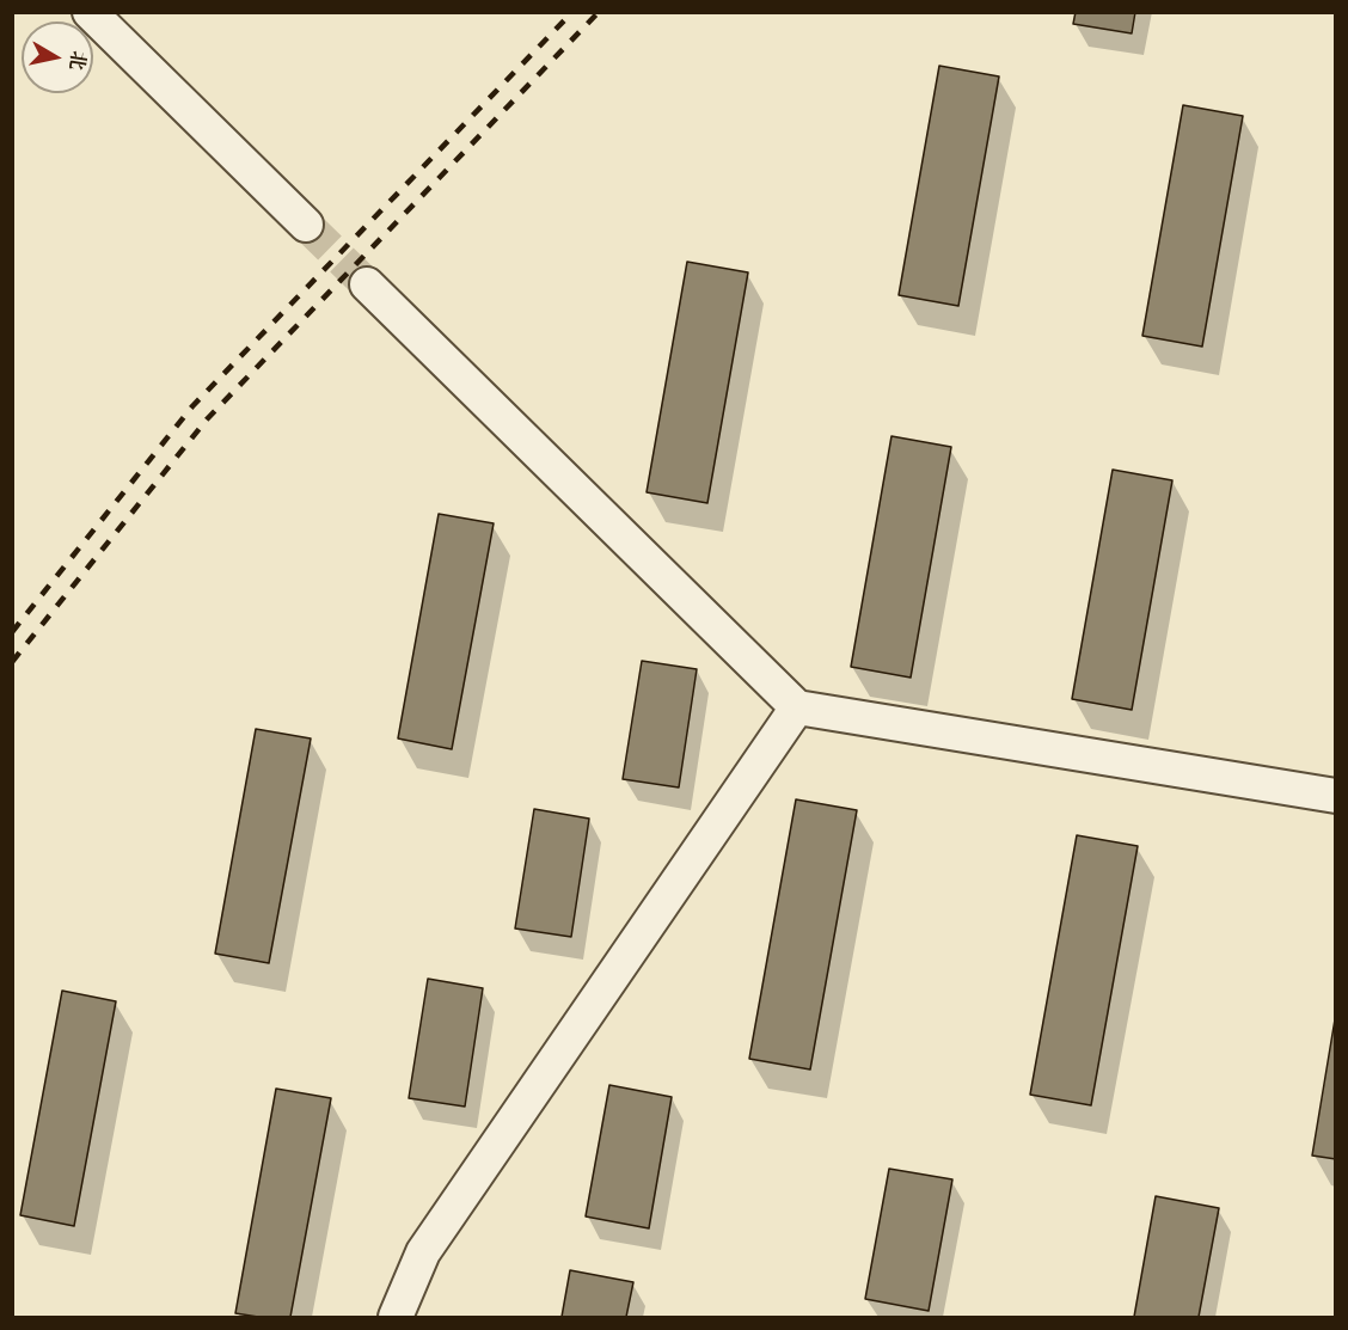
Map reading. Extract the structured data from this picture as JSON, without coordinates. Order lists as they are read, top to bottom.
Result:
{
  "north": "right"
}
